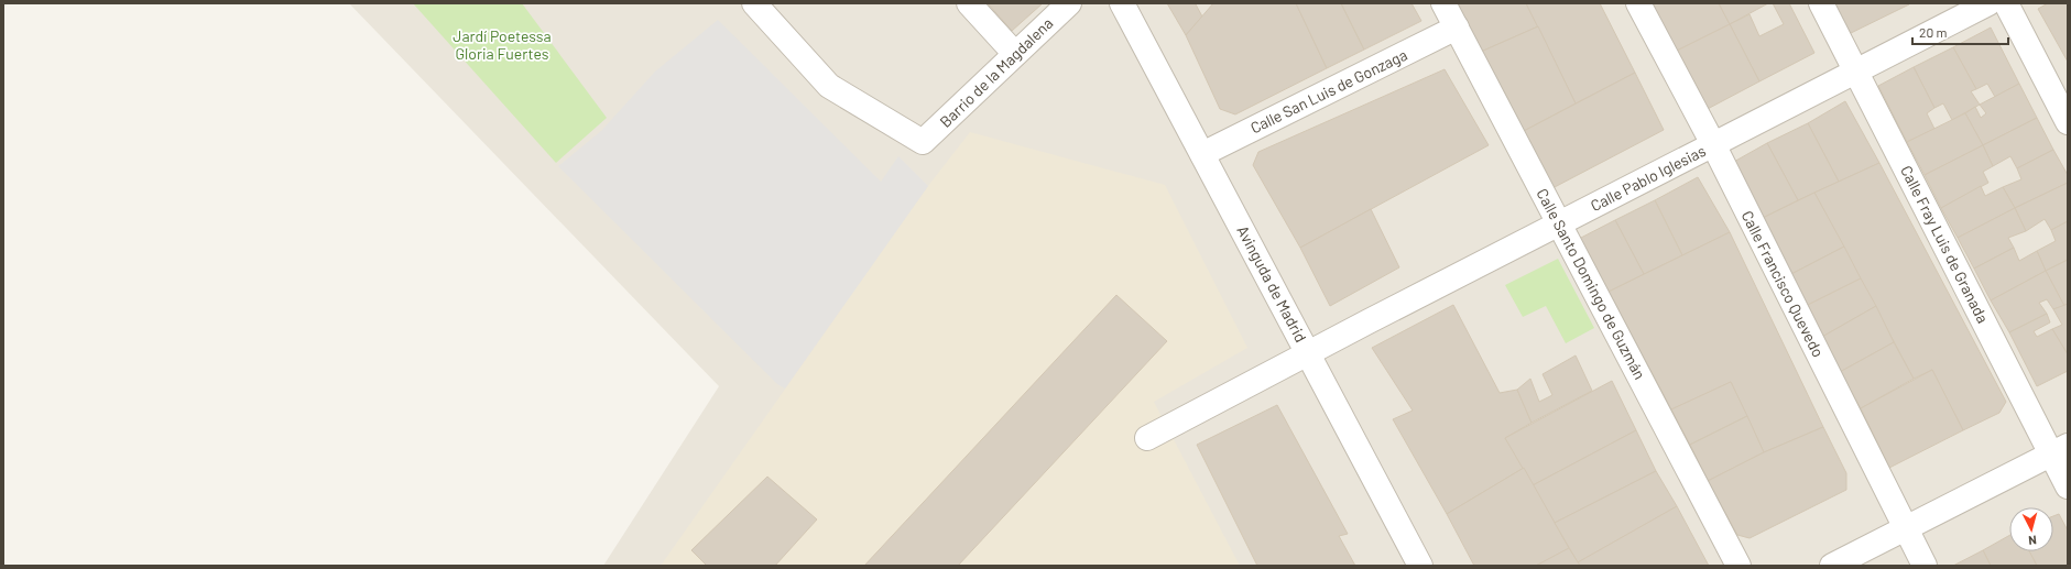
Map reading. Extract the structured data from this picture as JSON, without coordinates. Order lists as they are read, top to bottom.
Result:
{
  "streets": {
    "street": [
      "Barrio de la Magdalena",
      "Calle San Luis de Gonzaga",
      "Calle Pablo Iglesias",
      "Calle Fray Luis de Granada",
      "Avinguda de Madrid",
      "Calle Santo Domingo de Guzmán",
      "Calle Francisco Quevedo"
    ]
  },
  "crossings": [
    ["Calle San Luis de Gonzaga", "Avinguda de Madrid"],
    ["Calle San Luis de Gonzaga", "Calle Santo Domingo de Guzmán"],
    ["Calle Pablo Iglesias", "Calle Fray Luis de Granada"],
    ["Calle Pablo Iglesias", "Avinguda de Madrid"],
    ["Calle Pablo Iglesias", "Calle Santo Domingo de Guzmán"],
    ["Calle Pablo Iglesias", "Calle Francisco Quevedo"]
  ],
  "parks": ["Jardí Poetessa Gloria Fuertes"],
  "scale_bar": "20 m",
  "north": "bottom"
}
